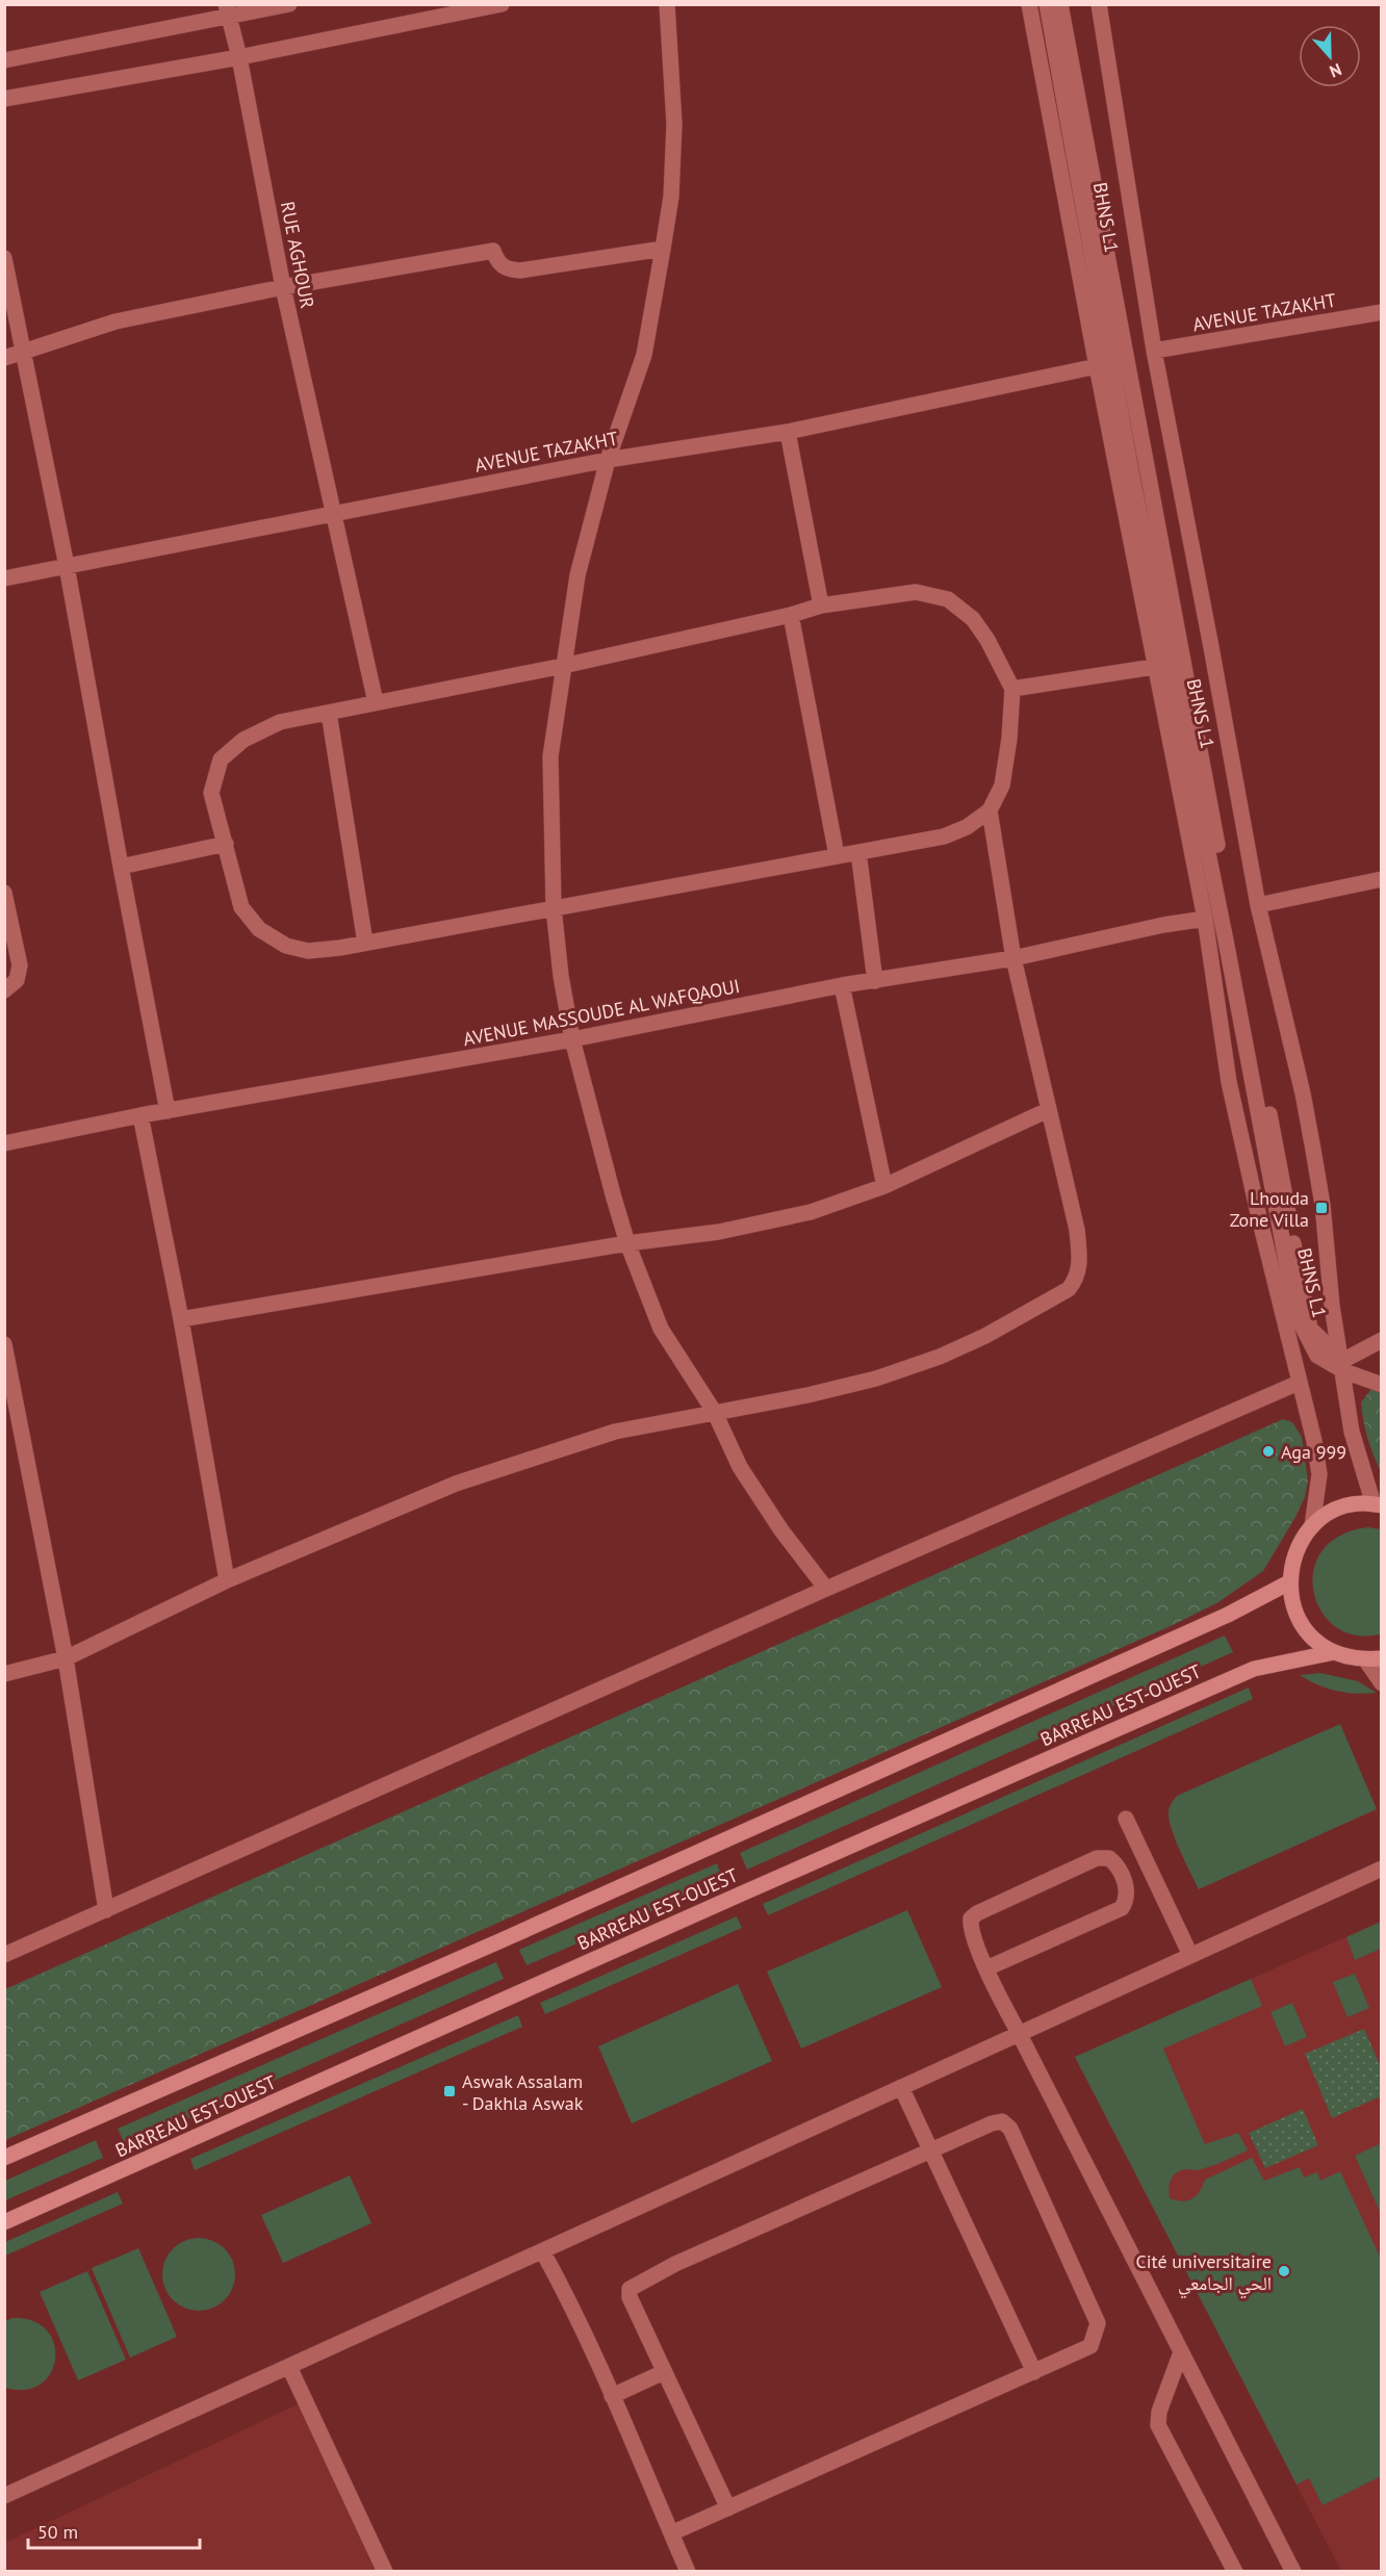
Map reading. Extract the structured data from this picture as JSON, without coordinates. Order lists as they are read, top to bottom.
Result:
{
  "streets": {
    "main road": ["BARREAU EST-OUEST"],
    "street": [
      "BHNS L1",
      "RUE AGHOUR",
      "AVENUE TAZAKHT",
      "AVENUE MASSOUDE AL WAFQAOUI"
    ]
  },
  "crossings": [
    ["RUE AGHOUR", "AVENUE TAZAKHT"]
  ],
  "places": {
    "transit": ["Lhouda Zone Villa", "Aswak Assalam - Dakhla Aswak"],
    "other": ["Aga 999", "Cité universitaire الحي الجامعي"]
  },
  "scale_bar": "50 m",
  "north": "bottom"
}
